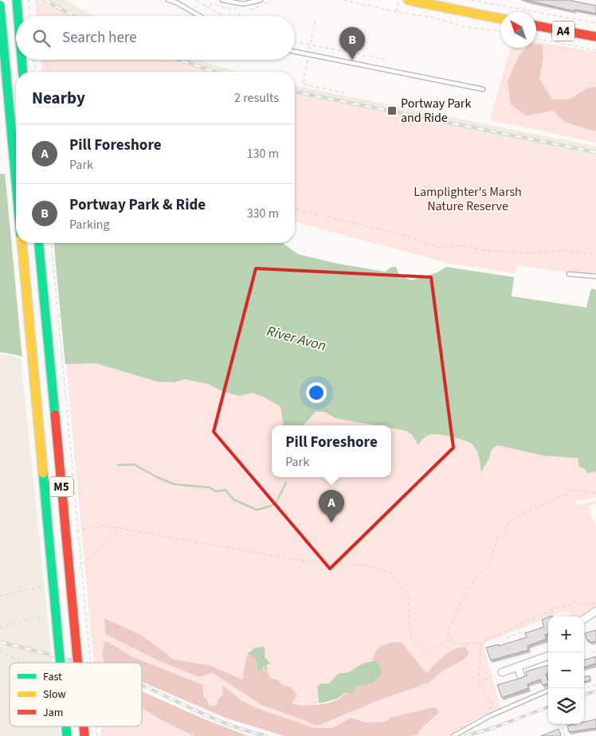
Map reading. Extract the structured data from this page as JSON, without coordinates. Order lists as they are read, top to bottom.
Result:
{
  "streets": {
    "highway": ["A4", "M5"]
  },
  "water": ["River Avon"],
  "parks": ["Lamplighter's Marsh Nature Reserve"],
  "places": {
    "transit": ["Portway Park and Ride"]
  },
  "legend": ["Fast", "Slow", "Jam"],
  "north": "top left",
  "page": {
    "search": "Search here",
    "pins": ["B", "A"],
    "heading": ["Nearby", "2 results"],
    "list": [
      {
        "mark": "A",
        "name": "Pill Foreshore",
        "note": "Park",
        "value": "130 m"
      },
      {
        "mark": "B",
        "name": "Portway Park & Ride",
        "note": "Parking",
        "value": "330 m"
      }
    ],
    "popup": ["Pill Foreshore", "Park"],
    "map_buttons": ["+", "−"]
  }
}
